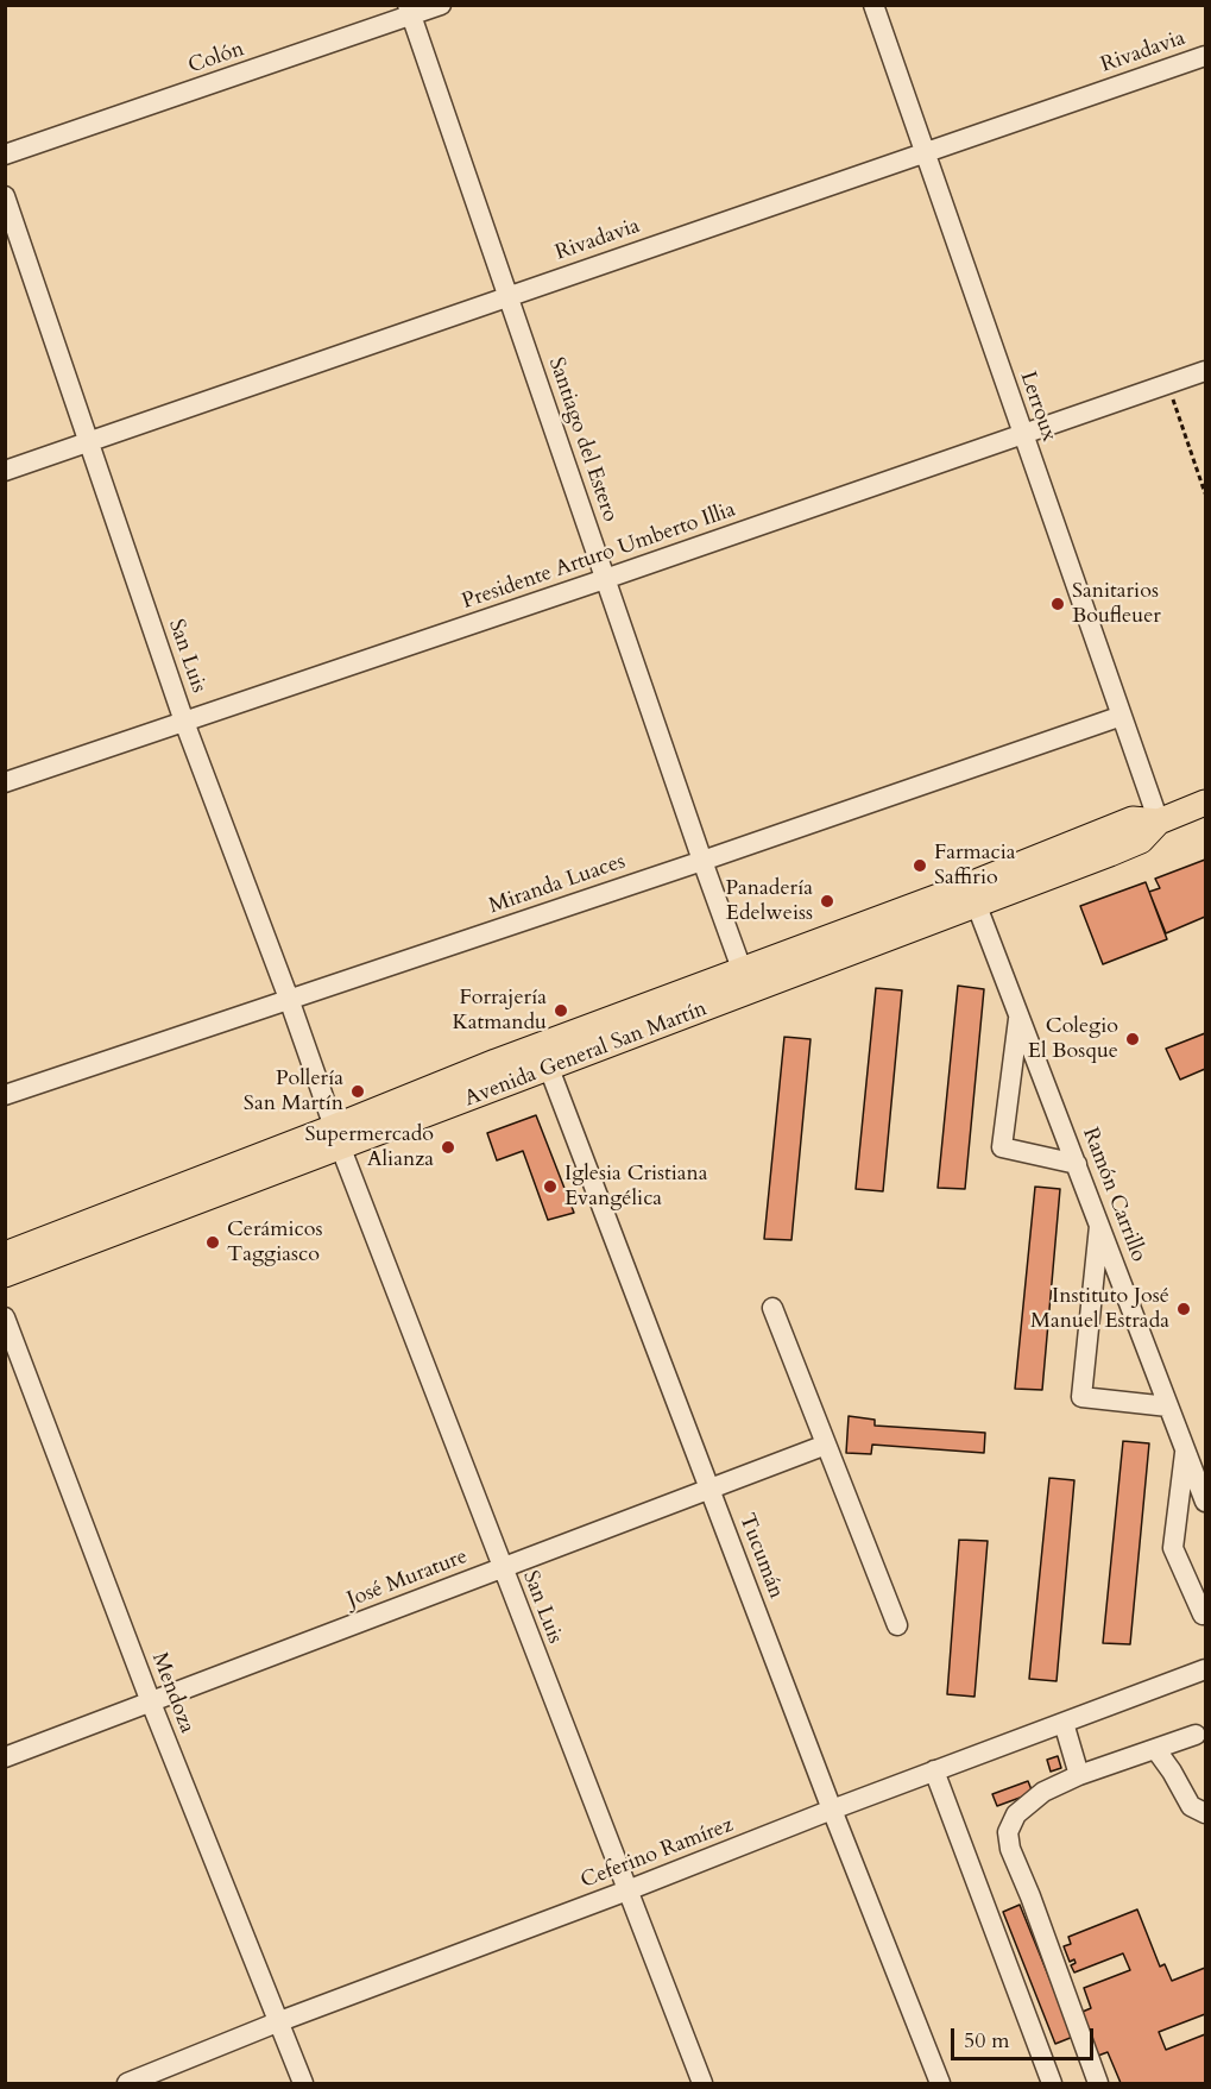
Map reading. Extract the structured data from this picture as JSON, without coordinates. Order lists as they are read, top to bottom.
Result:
{
  "streets": {
    "main road": ["Avenida General San Martín"],
    "street": [
      "Rivadavia",
      "Colón",
      "Lerroux",
      "Santiago del Estero",
      "Presidente Arturo Umberto Illia",
      "San Luis",
      "Miranda Luaces",
      "Ramón Carrillo",
      "Tucumán",
      "José Murature",
      "Mendoza",
      "Ceferino Ramírez"
    ]
  },
  "crossings": [
    ["Rivadavia", "Lerroux"],
    ["Rivadavia", "Santiago del Estero"],
    ["Rivadavia", "San Luis"],
    ["Colón", "Santiago del Estero"],
    ["Lerroux", "Presidente Arturo Umberto Illia"],
    ["Lerroux", "Miranda Luaces"],
    ["Lerroux", "Avenida General San Martín"],
    ["Santiago del Estero", "Presidente Arturo Umberto Illia"],
    ["Santiago del Estero", "Miranda Luaces"],
    ["Santiago del Estero", "Avenida General San Martín"],
    ["Presidente Arturo Umberto Illia", "San Luis"],
    ["San Luis", "Miranda Luaces"],
    ["San Luis", "Avenida General San Martín"],
    ["San Luis", "José Murature"],
    ["San Luis", "Ceferino Ramírez"],
    ["Avenida General San Martín", "Ramón Carrillo"],
    ["Avenida General San Martín", "Tucumán"],
    ["Tucumán", "José Murature"],
    ["Tucumán", "Ceferino Ramírez"],
    ["José Murature", "Mendoza"],
    ["Mendoza", "Ceferino Ramírez"]
  ],
  "places": [
    "Sanitarios Boufleuer",
    "Farmacia Saffirio",
    "Panadería Edelweiss",
    "Forrajería Katmandu",
    "Colegio El Bosque",
    "Pollería San Martín",
    "Supermercado Alianza",
    "Iglesia Cristiana Evangélica",
    "Cerámicos Taggiasco",
    "Instituto José Manuel Estrada"
  ],
  "scale_bar": "50 m"
}
